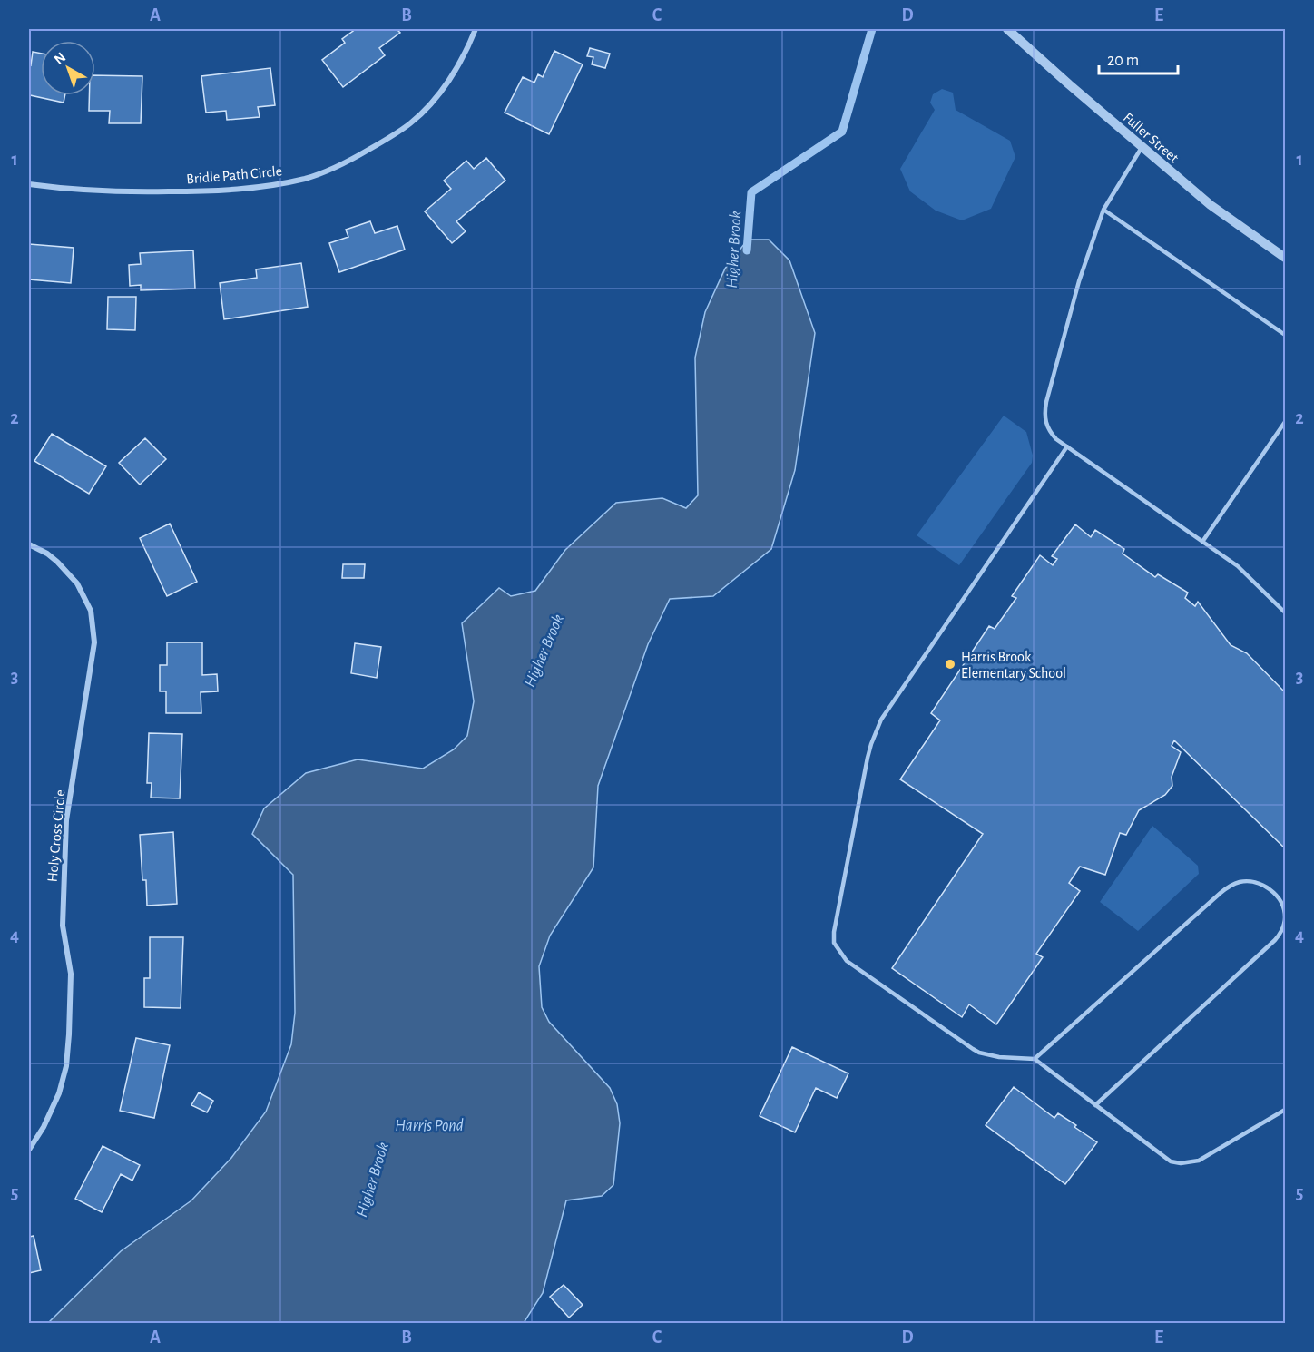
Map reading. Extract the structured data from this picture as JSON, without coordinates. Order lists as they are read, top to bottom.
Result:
{
  "streets": {
    "street": ["Fuller Street", "Bridle Path Circle", "Holy Cross Circle"]
  },
  "water": ["Higher Brook", "Harris Pond"],
  "places": ["Harris Brook Elementary School"],
  "scale_bar": "20 m",
  "north": "top left",
  "grid": {
    "columns": [
      "A",
      "B",
      "C",
      "D",
      "E"
    ],
    "rows": [
      "1",
      "2",
      "3",
      "4",
      "5"
    ]
  }
}
